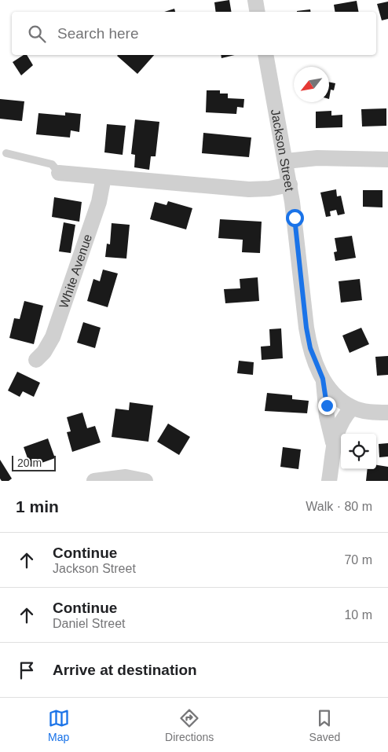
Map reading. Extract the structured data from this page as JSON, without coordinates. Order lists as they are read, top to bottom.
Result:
{
  "streets": {
    "street": ["Jackson Street", "White Avenue"]
  },
  "scale_bar": "20 m",
  "north": "bottom left",
  "page": {
    "search": "Search here",
    "scale": "20 m",
    "heading": ["1 min", "Walk · 80 m"],
    "list": [
      ["Continue", "Jackson Street", "70 m"],
      ["Continue", "Daniel Street", "10 m"],
      "Arrive at destination"
    ],
    "nav": ["Map", "Directions", "Saved"]
  }
}
